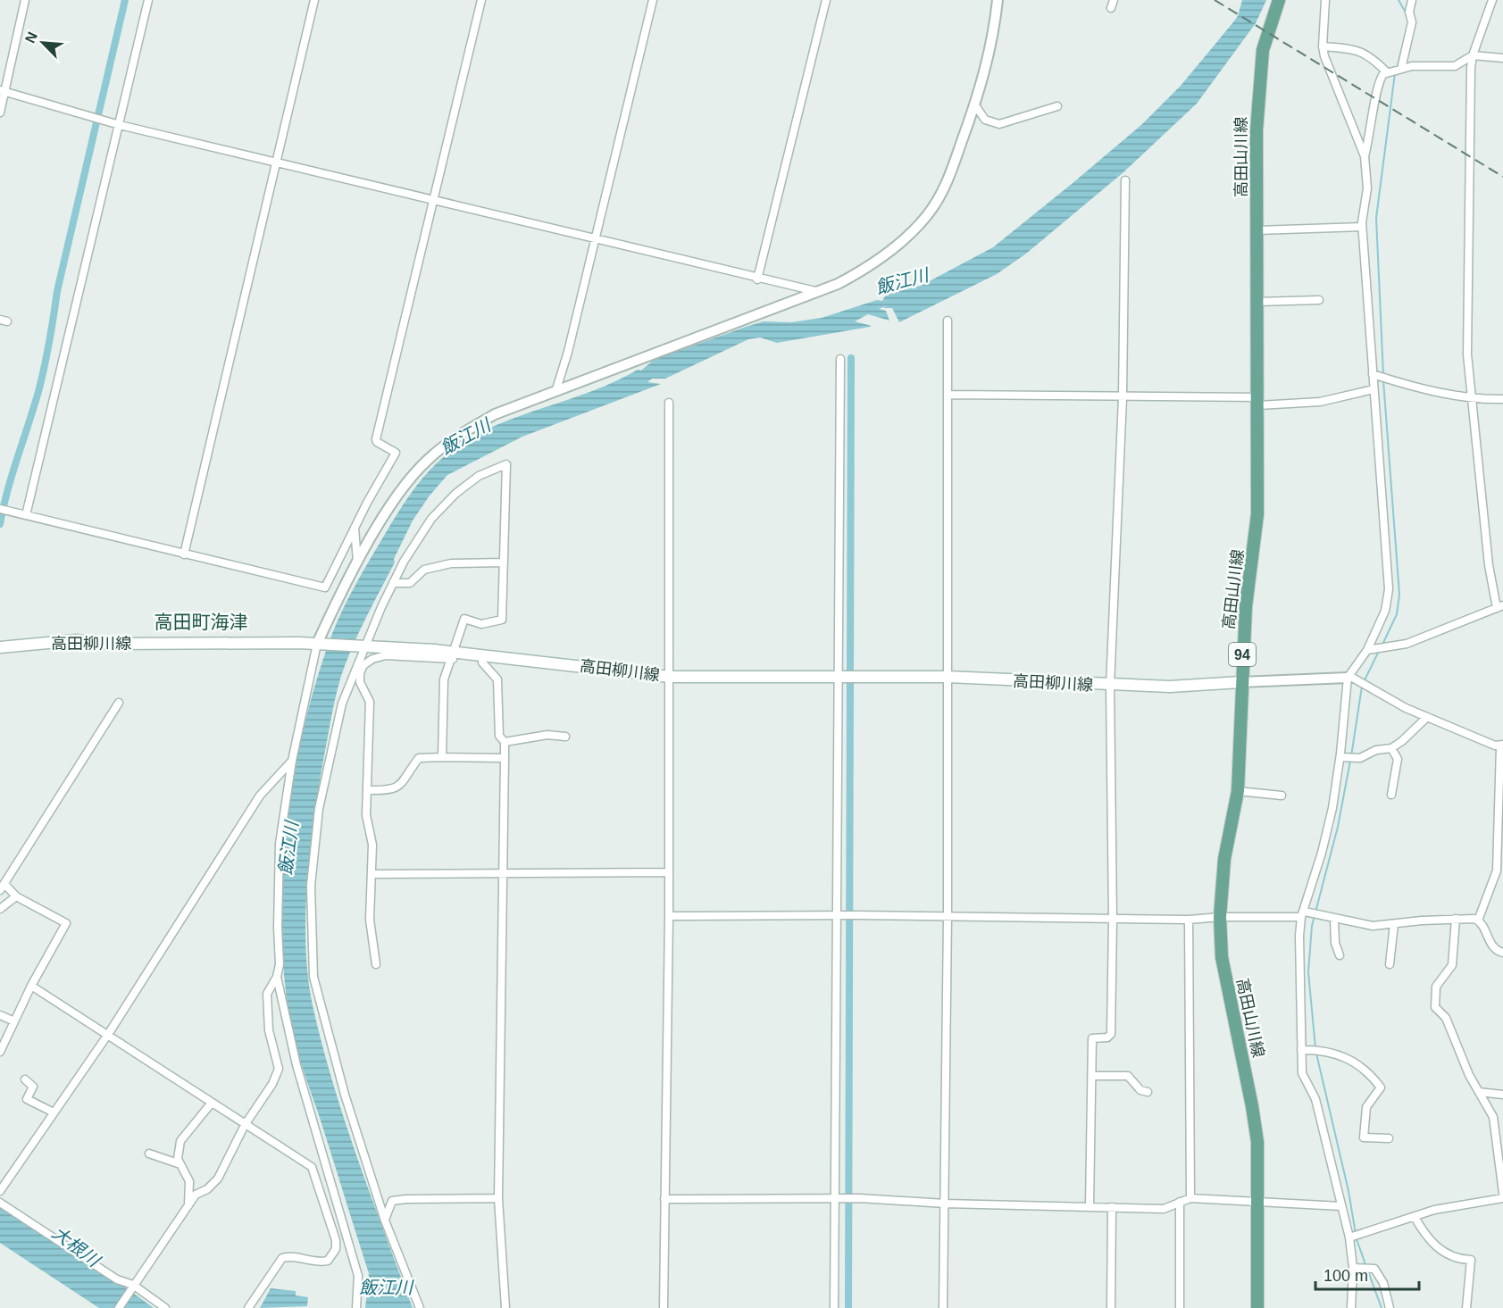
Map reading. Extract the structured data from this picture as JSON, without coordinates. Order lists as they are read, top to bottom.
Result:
{
  "streets": {
    "main road": ["高田山川線", "高田柳川線", "94"]
  },
  "crossings": [
    ["高田山川線", "高田柳川線"]
  ],
  "districts": ["高田町海津"],
  "water": ["飯江川", "大根川"],
  "scale_bar": "100 m",
  "north": "top left"
}
